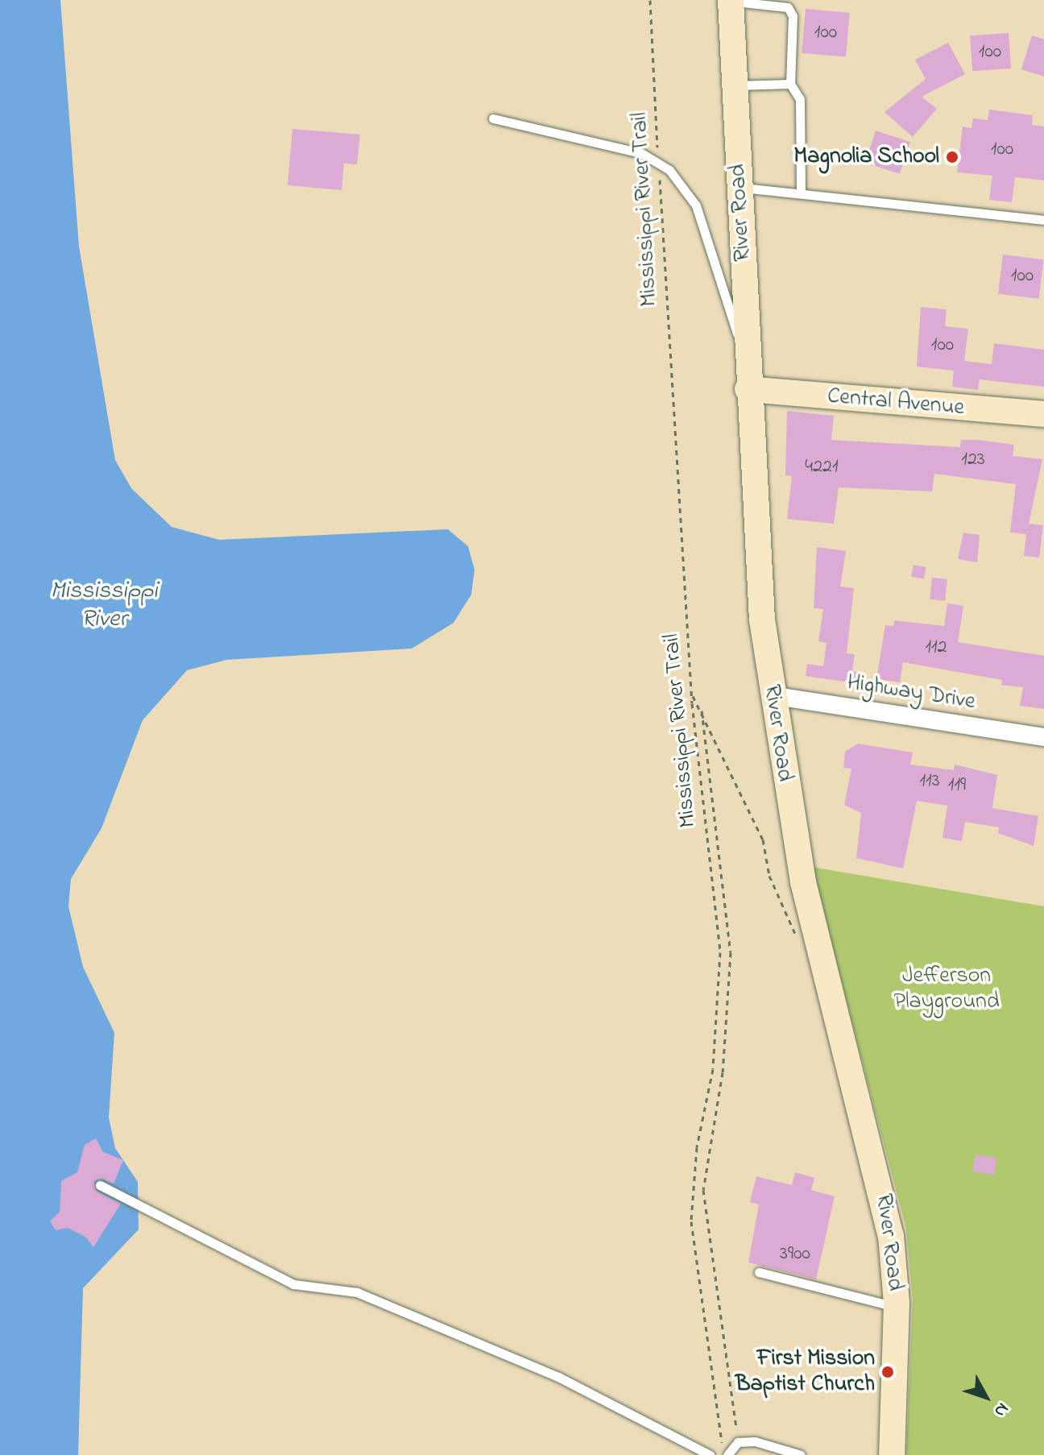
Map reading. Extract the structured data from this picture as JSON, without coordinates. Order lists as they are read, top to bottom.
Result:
{
  "streets": {
    "main road": ["River Road", "Central Avenue"],
    "street": ["Highway Drive"],
    "path": ["Mississippi River Trail"]
  },
  "crossings": [
    ["River Road", "Central Avenue"],
    ["River Road", "Highway Drive"]
  ],
  "water": ["Mississippi River"],
  "parks": ["Jefferson Playground"],
  "places": ["Magnolia School", "First Mission Baptist Church"],
  "house_numbers": [
    "100",
    "100",
    "100",
    "100",
    "100",
    "123",
    "4221",
    "112",
    "113",
    "119",
    "3900"
  ],
  "north": "bottom right"
}
